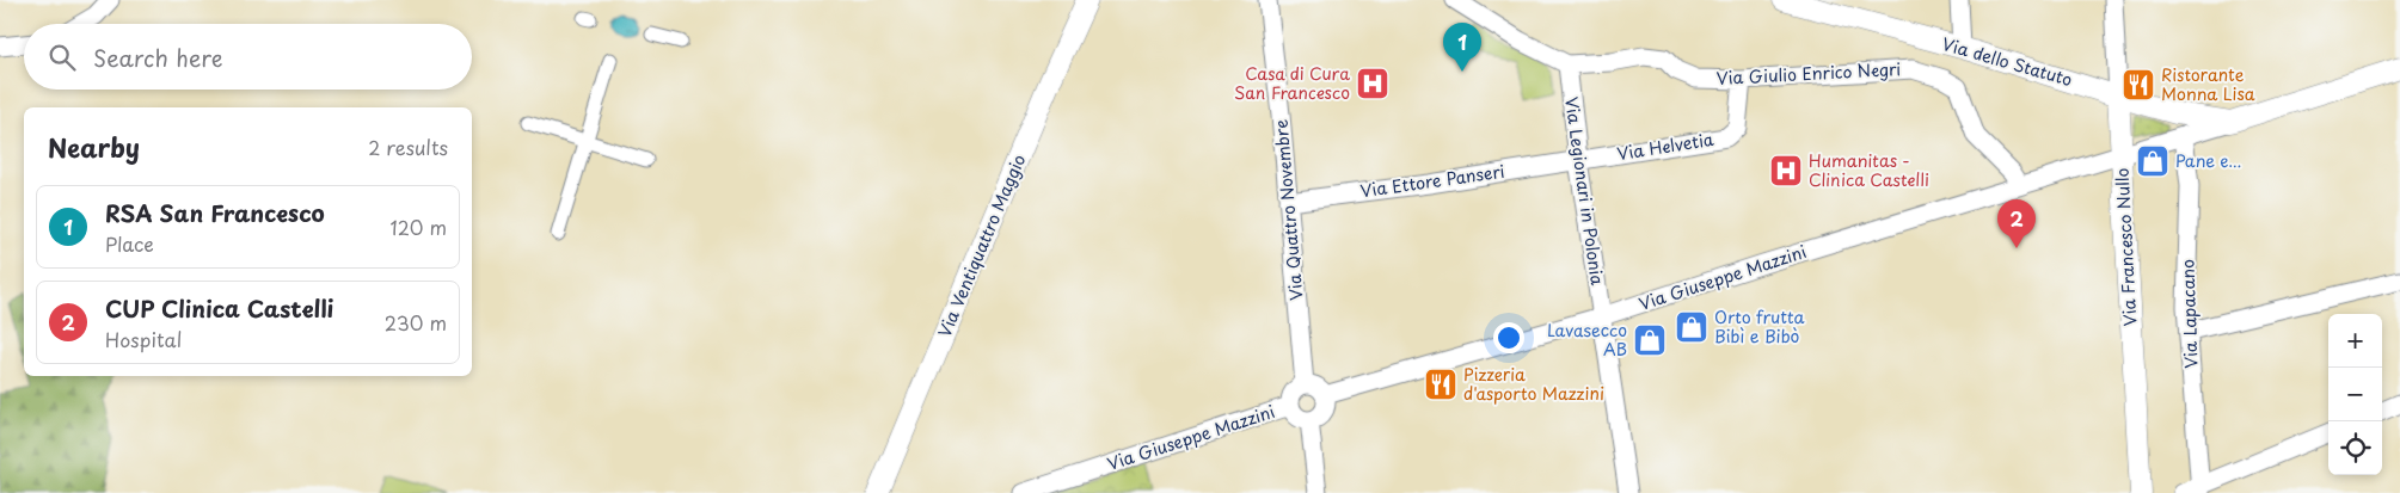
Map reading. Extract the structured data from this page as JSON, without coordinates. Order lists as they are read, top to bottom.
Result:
{
  "streets": {
    "street": [
      "Via dello Statuto",
      "Via Giulio Enrico Negri",
      "Via Helvetia",
      "Via Ettore Panseri",
      "Via Legionari in Polonia",
      "Via Quattro Novembre",
      "Via Ventiquattro Maggio",
      "Via Francesco Nullo",
      "Via Giuseppe Mazzini",
      "Via Lapacano"
    ]
  },
  "crossings": [
    ["Via dello Statuto", "Via Francesco Nullo"],
    ["Via dello Statuto", "Via Giuseppe Mazzini"],
    ["Via Giulio Enrico Negri", "Via Helvetia"],
    ["Via Giulio Enrico Negri", "Via Legionari in Polonia"],
    ["Via Giulio Enrico Negri", "Via Giuseppe Mazzini"],
    ["Via Helvetia", "Via Ettore Panseri"],
    ["Via Helvetia", "Via Legionari in Polonia"],
    ["Via Ettore Panseri", "Via Legionari in Polonia"],
    ["Via Ettore Panseri", "Via Quattro Novembre"],
    ["Via Legionari in Polonia", "Via Giuseppe Mazzini"],
    ["Via Quattro Novembre", "Via Giuseppe Mazzini"],
    ["Via Francesco Nullo", "Via Giuseppe Mazzini"],
    ["Via Giuseppe Mazzini", "Via Lapacano"]
  ],
  "places": {
    "hospital": ["Casa di Cura San Francesco", "Humanitas - Clinica Castelli"],
    "restaurant": ["Ristorante Monna Lisa", "Pizzeria d'asporto Mazzini"],
    "shop": ["Pane e...", "Orto frutta Bibì e Bibò", "Lavasecco AB"]
  },
  "page": {
    "pins": ["1", "2"],
    "search": "Search here",
    "heading": ["Nearby", "2 results"],
    "list": [
      {
        "mark": "1",
        "name": "RSA San Francesco",
        "note": "Place",
        "value": "120 m"
      },
      {
        "mark": "2",
        "name": "CUP Clinica Castelli",
        "note": "Hospital",
        "value": "230 m"
      }
    ],
    "map_buttons": ["+", "−"]
  }
}
